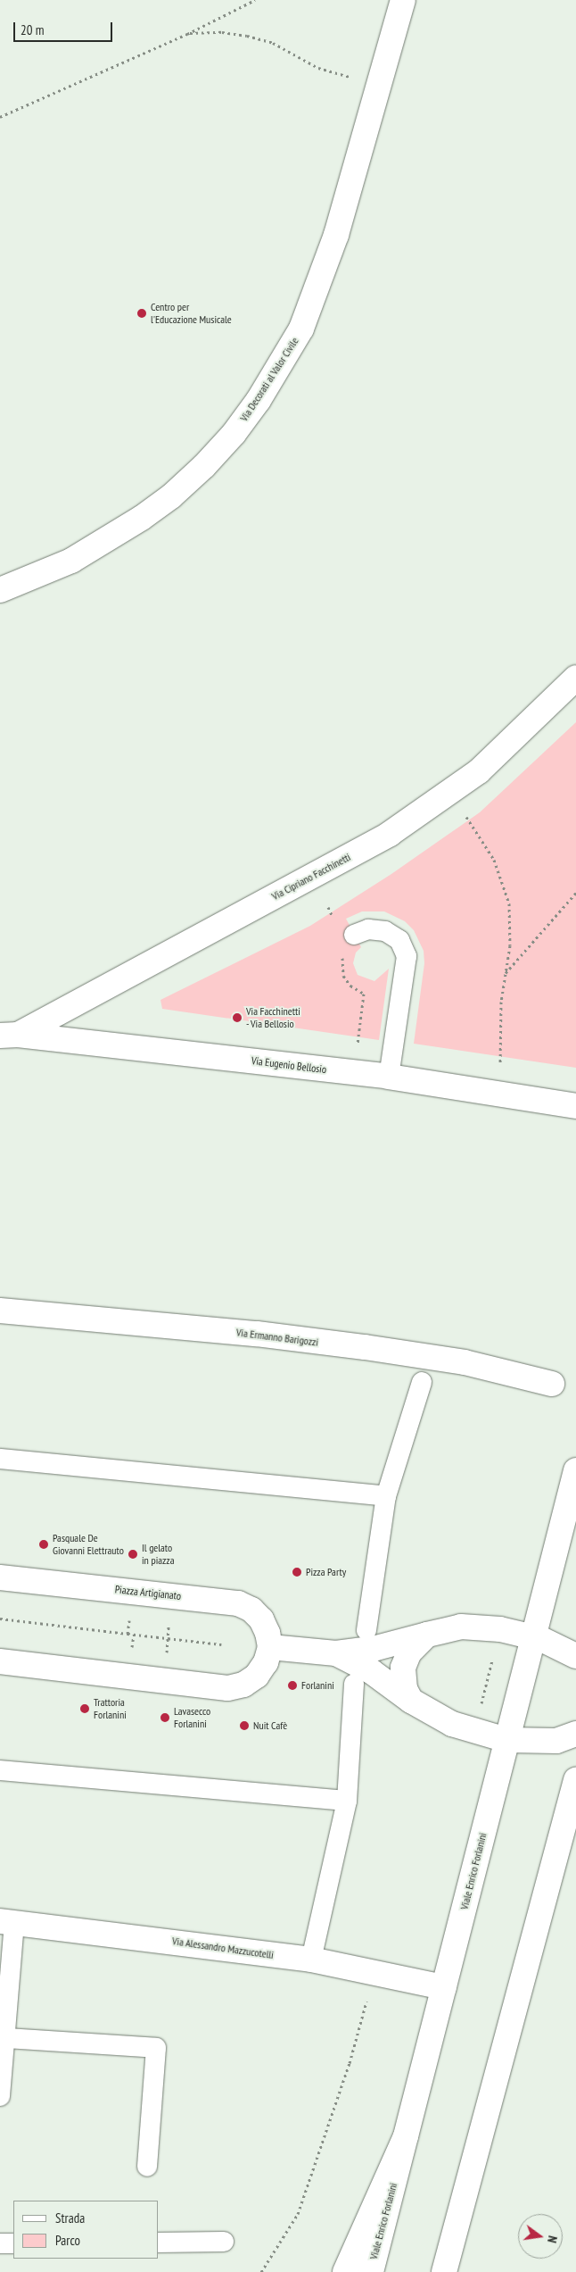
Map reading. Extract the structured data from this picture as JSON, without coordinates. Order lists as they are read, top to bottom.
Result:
{
  "streets": {
    "main road": [
      "Via Decorati al Valor Civile",
      "Via Cipriano Facchinetti",
      "Via Eugenio Bellosio",
      "Via Ermanno Barigozzi",
      "Piazza Artigianato",
      "Viale Enrico Forlanini",
      "Via Alessandro Mazzucotelli"
    ]
  },
  "crossings": [
    ["Via Cipriano Facchinetti", "Via Eugenio Bellosio"],
    ["Viale Enrico Forlanini", "Via Alessandro Mazzucotelli"]
  ],
  "places": [
    "Centro per l'Educazione Musicale",
    "Via Facchinetti - Via Bellosio",
    "Pasquale De Giovanni Elettrauto",
    "Il gelato in piazza",
    "Pizza Party",
    "Forlanini",
    "Trattoria Forlanini",
    "Lavasecco Forlanini",
    "Nuit Cafè"
  ],
  "legend": ["Strada", "Parco"],
  "scale_bar": "20 m",
  "north": "right"
}
